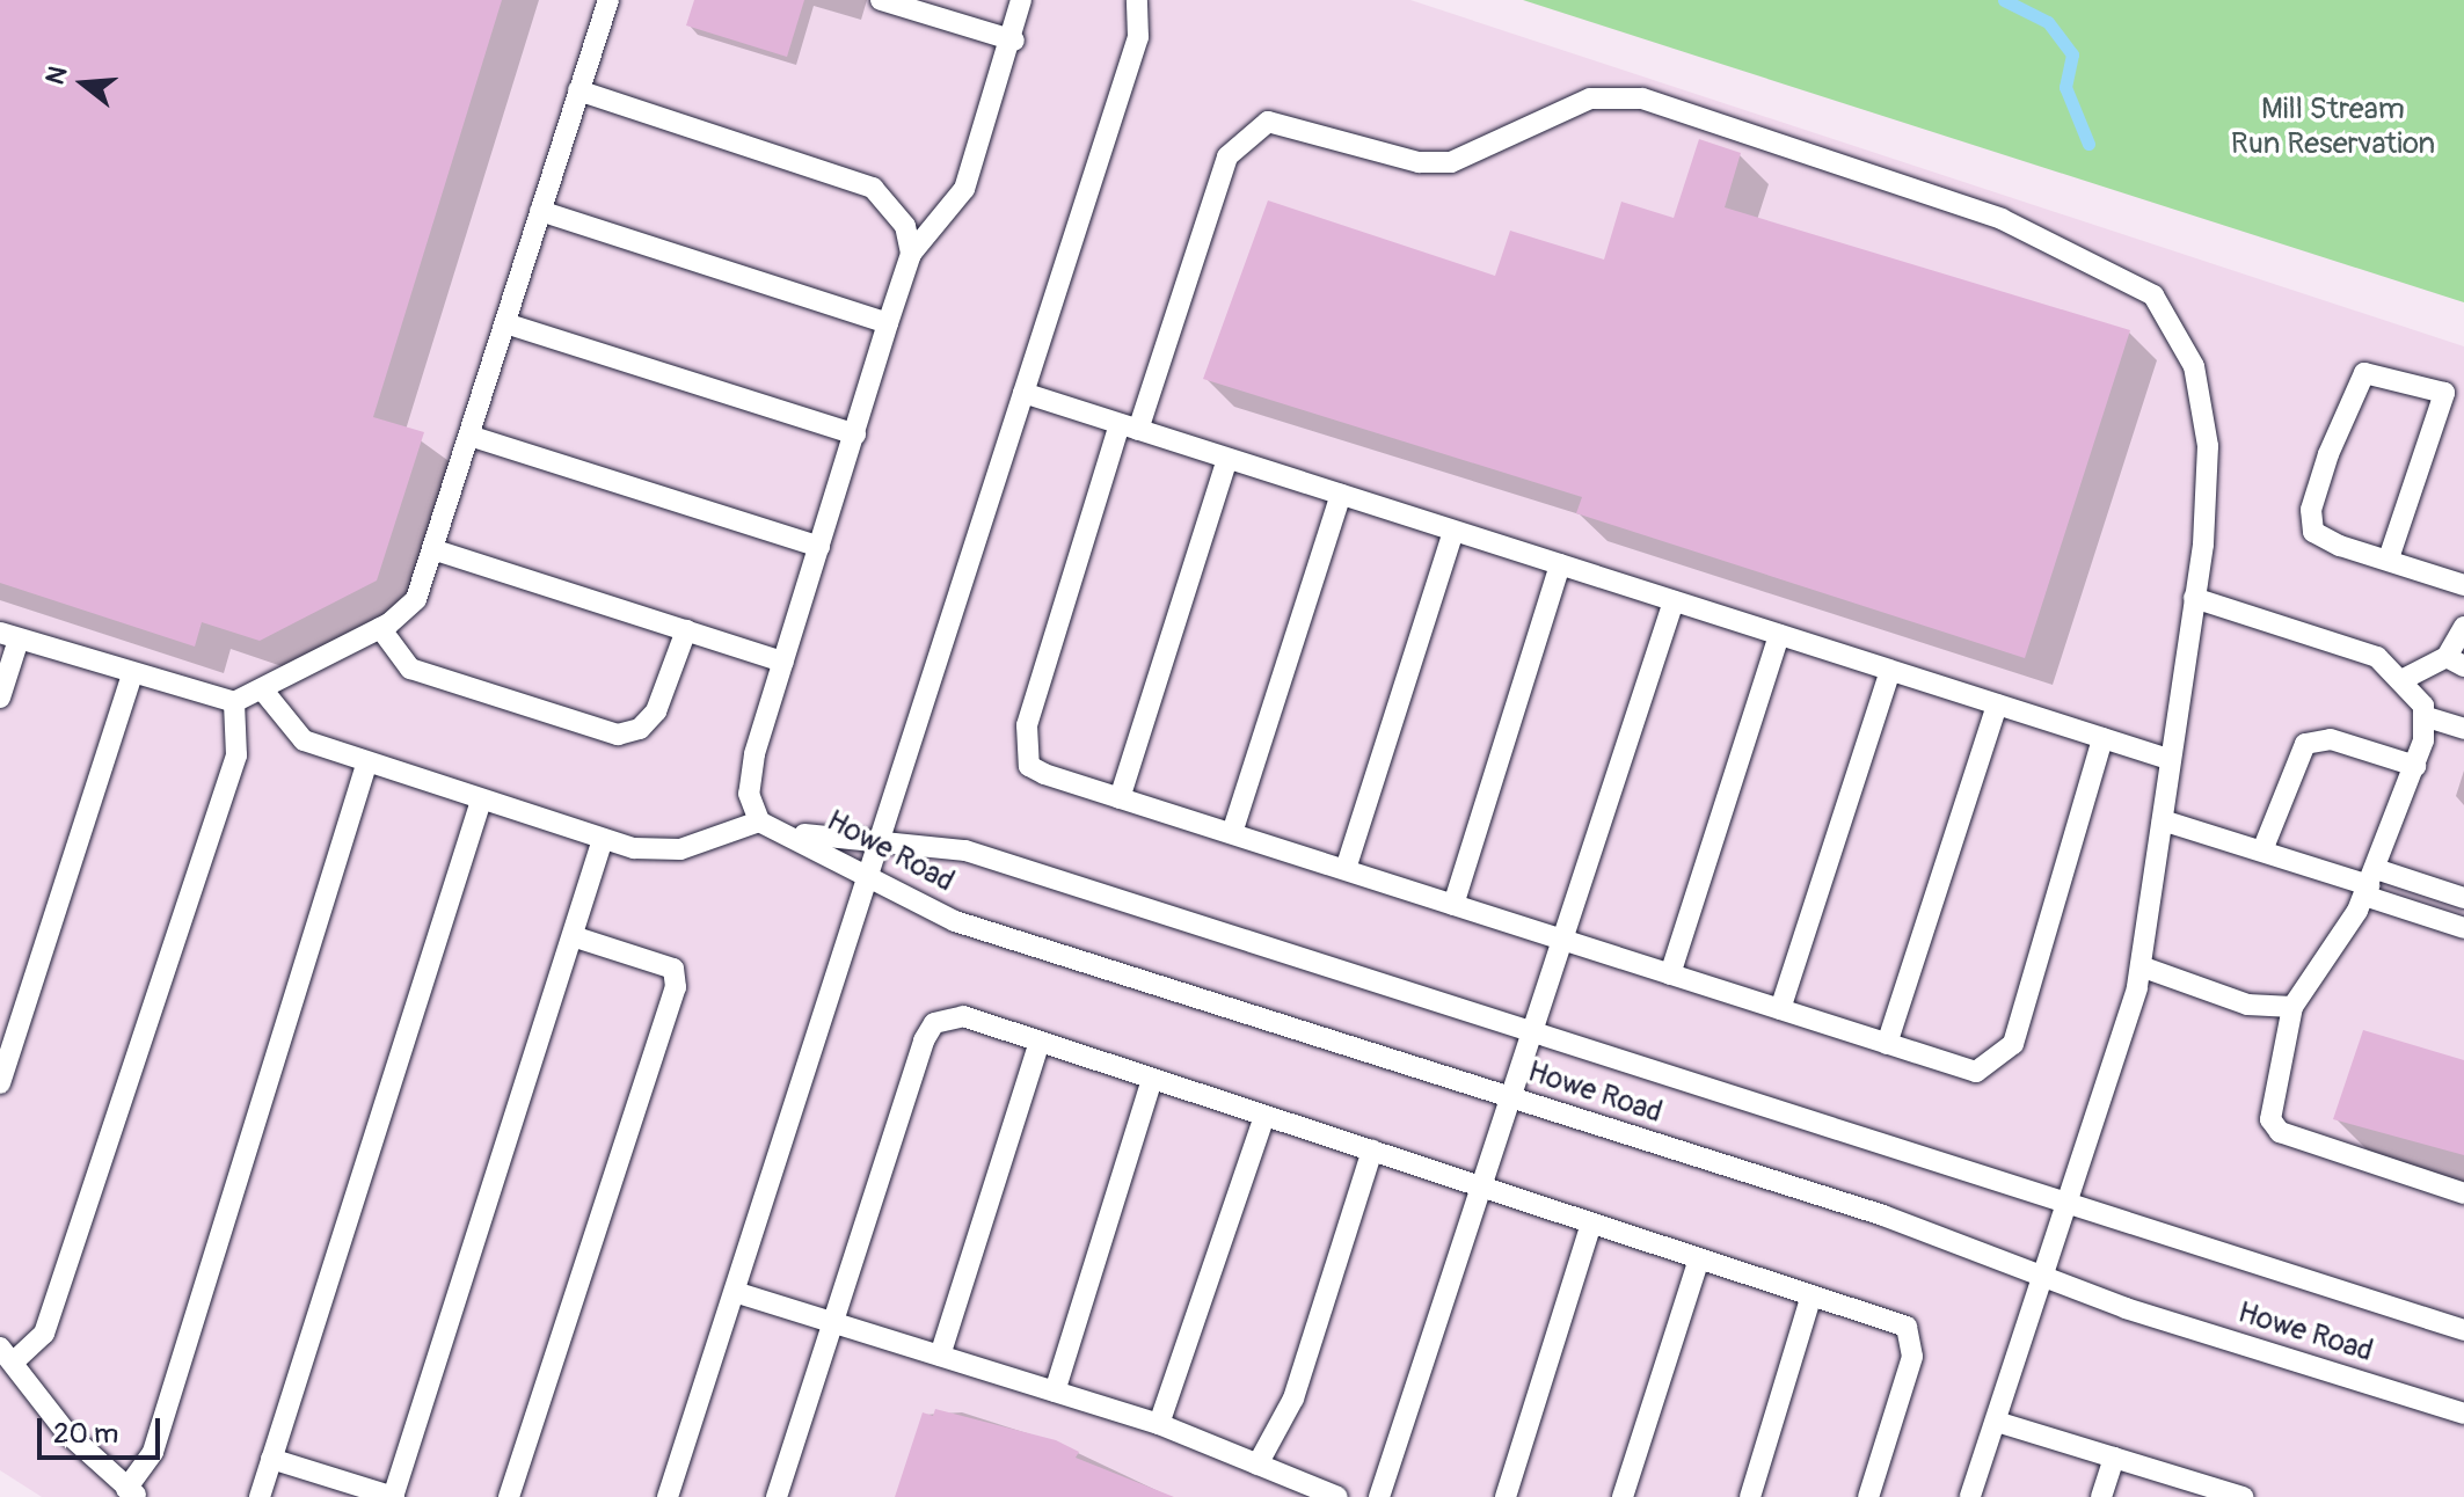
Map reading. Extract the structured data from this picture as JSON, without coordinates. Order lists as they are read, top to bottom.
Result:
{
  "streets": {
    "lane": ["Howe Road"]
  },
  "parks": ["Mill Stream Run Reservation"],
  "scale_bar": "20 m",
  "north": "left"
}
